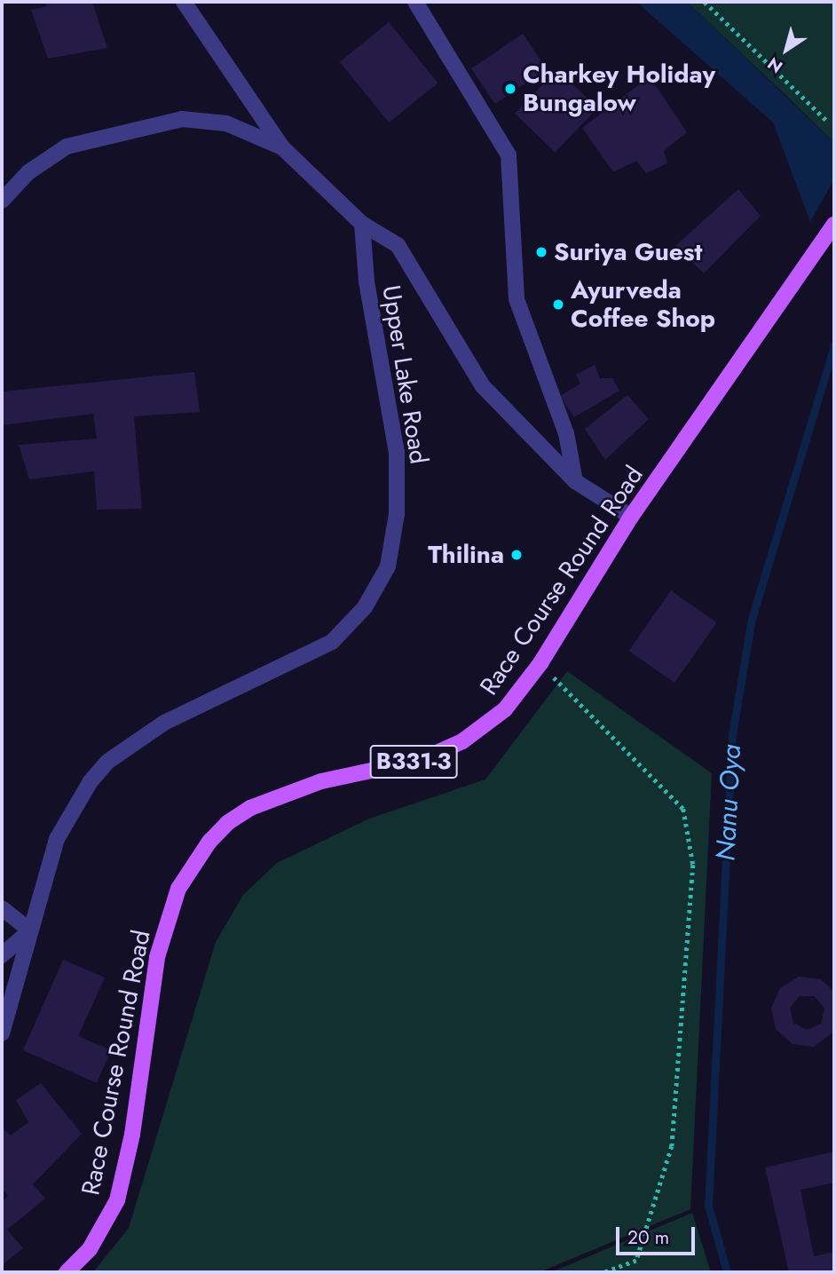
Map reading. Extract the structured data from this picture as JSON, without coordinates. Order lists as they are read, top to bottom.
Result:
{
  "streets": {
    "main road": ["Race Course Round Road", "B331-3"],
    "street": ["Upper Lake Road"]
  },
  "water": ["Nanu Oya"],
  "places": [
    "Charkey Holiday Bungalow",
    "Suriya Guest",
    "Ayurveda Coffee Shop",
    "Thilina"
  ],
  "scale_bar": "20 m",
  "north": "bottom left"
}
